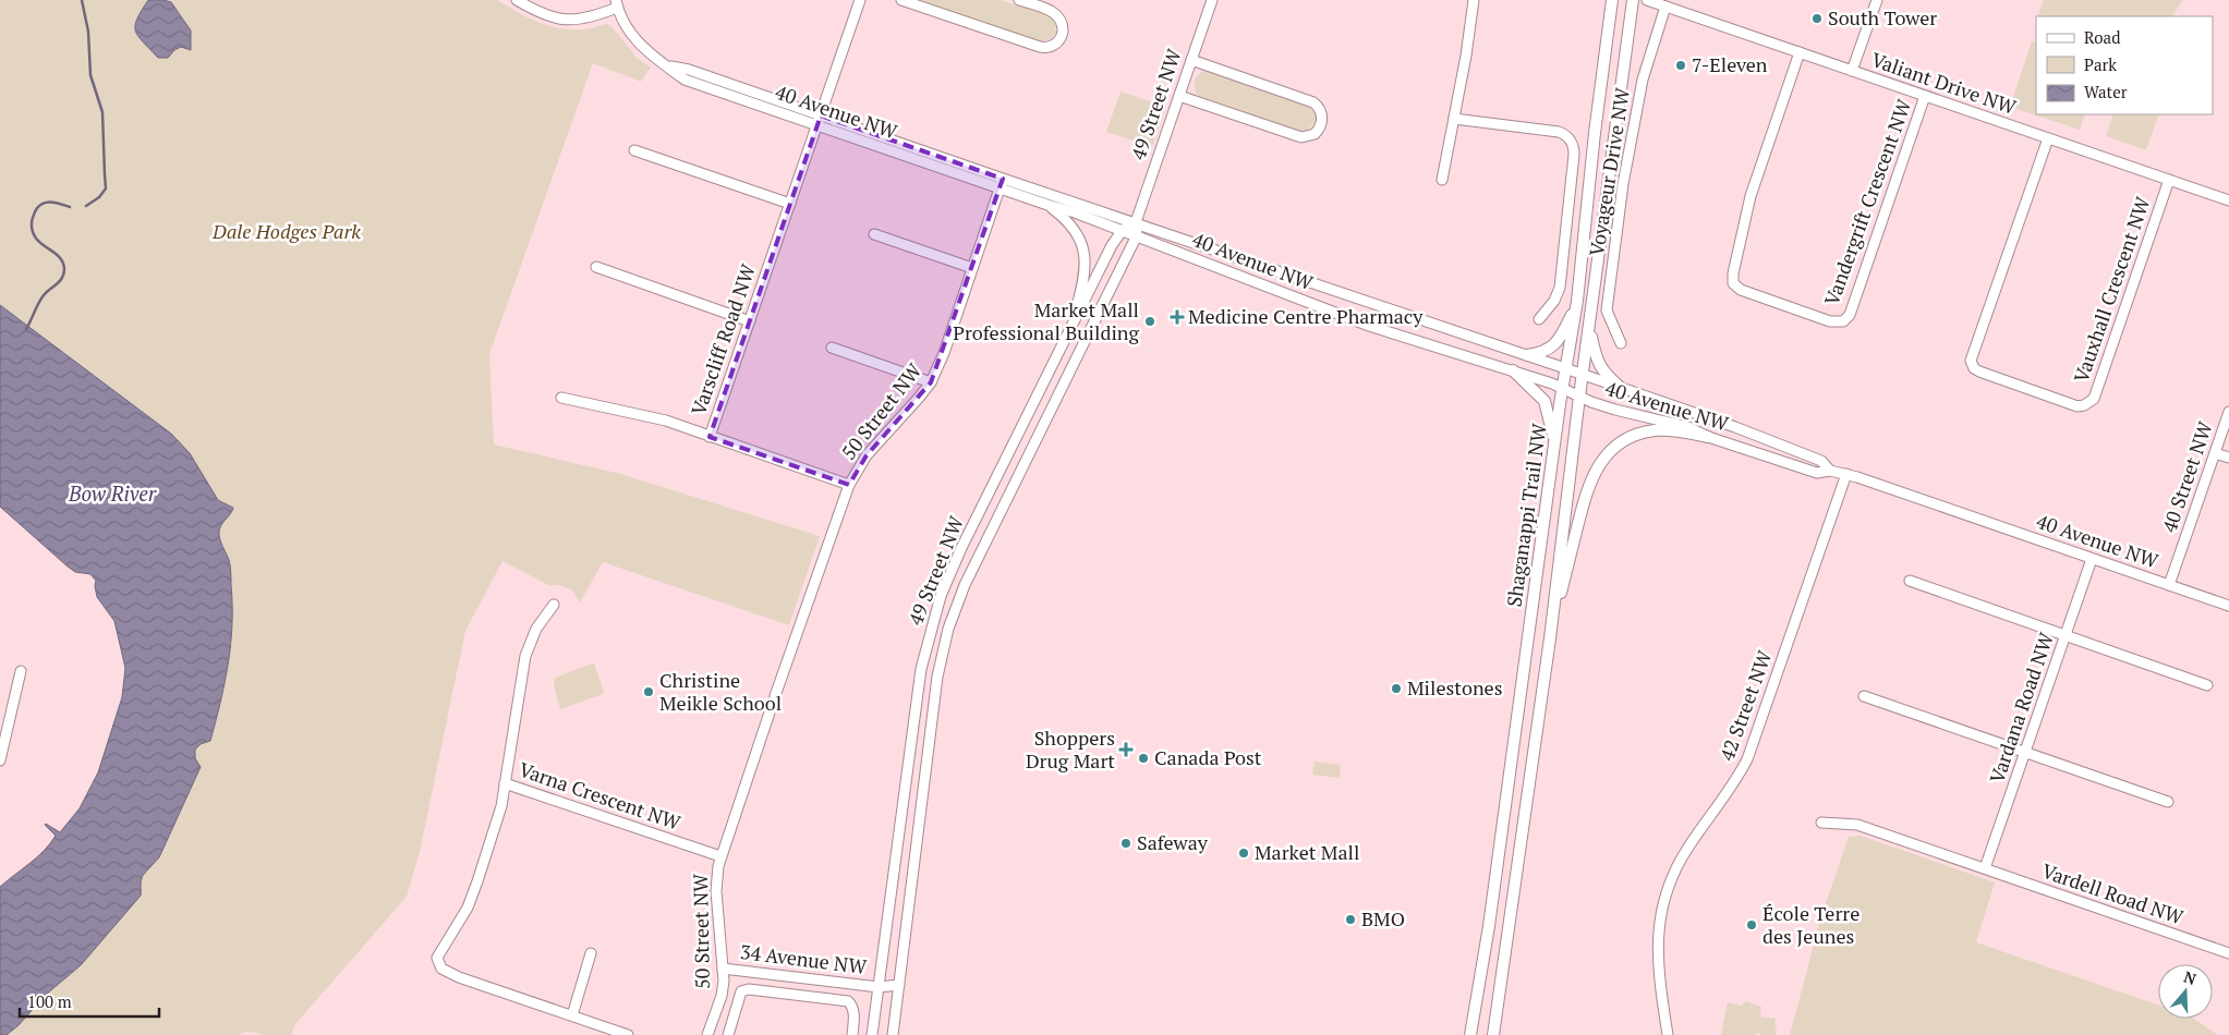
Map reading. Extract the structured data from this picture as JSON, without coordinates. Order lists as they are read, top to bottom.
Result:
{
  "streets": {
    "main road": ["Shaganappi Trail NW"],
    "street": [
      "Valiant Drive NW",
      "49 Street NW",
      "40 Avenue NW",
      "Voyageur Drive NW",
      "Vandergrift Crescent NW",
      "Vauxhall Crescent NW",
      "Varscliff Road NW",
      "50 Street NW",
      "40 Street NW",
      "42 Street NW",
      "Vardana Road NW",
      "Varna Crescent NW",
      "Vardell Road NW",
      "34 Avenue NW"
    ]
  },
  "crossings": [
    ["Valiant Drive NW", "Voyageur Drive NW"],
    ["Valiant Drive NW", "Vandergrift Crescent NW"],
    ["Valiant Drive NW", "Vauxhall Crescent NW"],
    ["49 Street NW", "40 Avenue NW"],
    ["49 Street NW", "34 Avenue NW"],
    ["40 Avenue NW", "Varscliff Road NW"],
    ["40 Avenue NW", "50 Street NW"],
    ["40 Avenue NW", "40 Street NW"],
    ["40 Avenue NW", "Shaganappi Trail NW"],
    ["40 Avenue NW", "42 Street NW"],
    ["40 Avenue NW", "Vardana Road NW"],
    ["Varscliff Road NW", "50 Street NW"],
    ["50 Street NW", "Varna Crescent NW"],
    ["50 Street NW", "34 Avenue NW"],
    ["Vardana Road NW", "Vardell Road NW"]
  ],
  "water": ["Bow River"],
  "parks": ["Dale Hodges Park"],
  "places": {
    "other": [
      "South Tower",
      "7-Eleven",
      "Market Mall Professional Building",
      "Milestones",
      "Christine Meikle School",
      "Canada Post",
      "Safeway",
      "Market Mall",
      "BMO",
      "École Terre des Jeunes"
    ],
    "health": ["Medicine Centre Pharmacy", "Shoppers Drug Mart"]
  },
  "legend": ["Road", "Park", "Water"],
  "scale_bar": "100 m",
  "north": "top"
}
